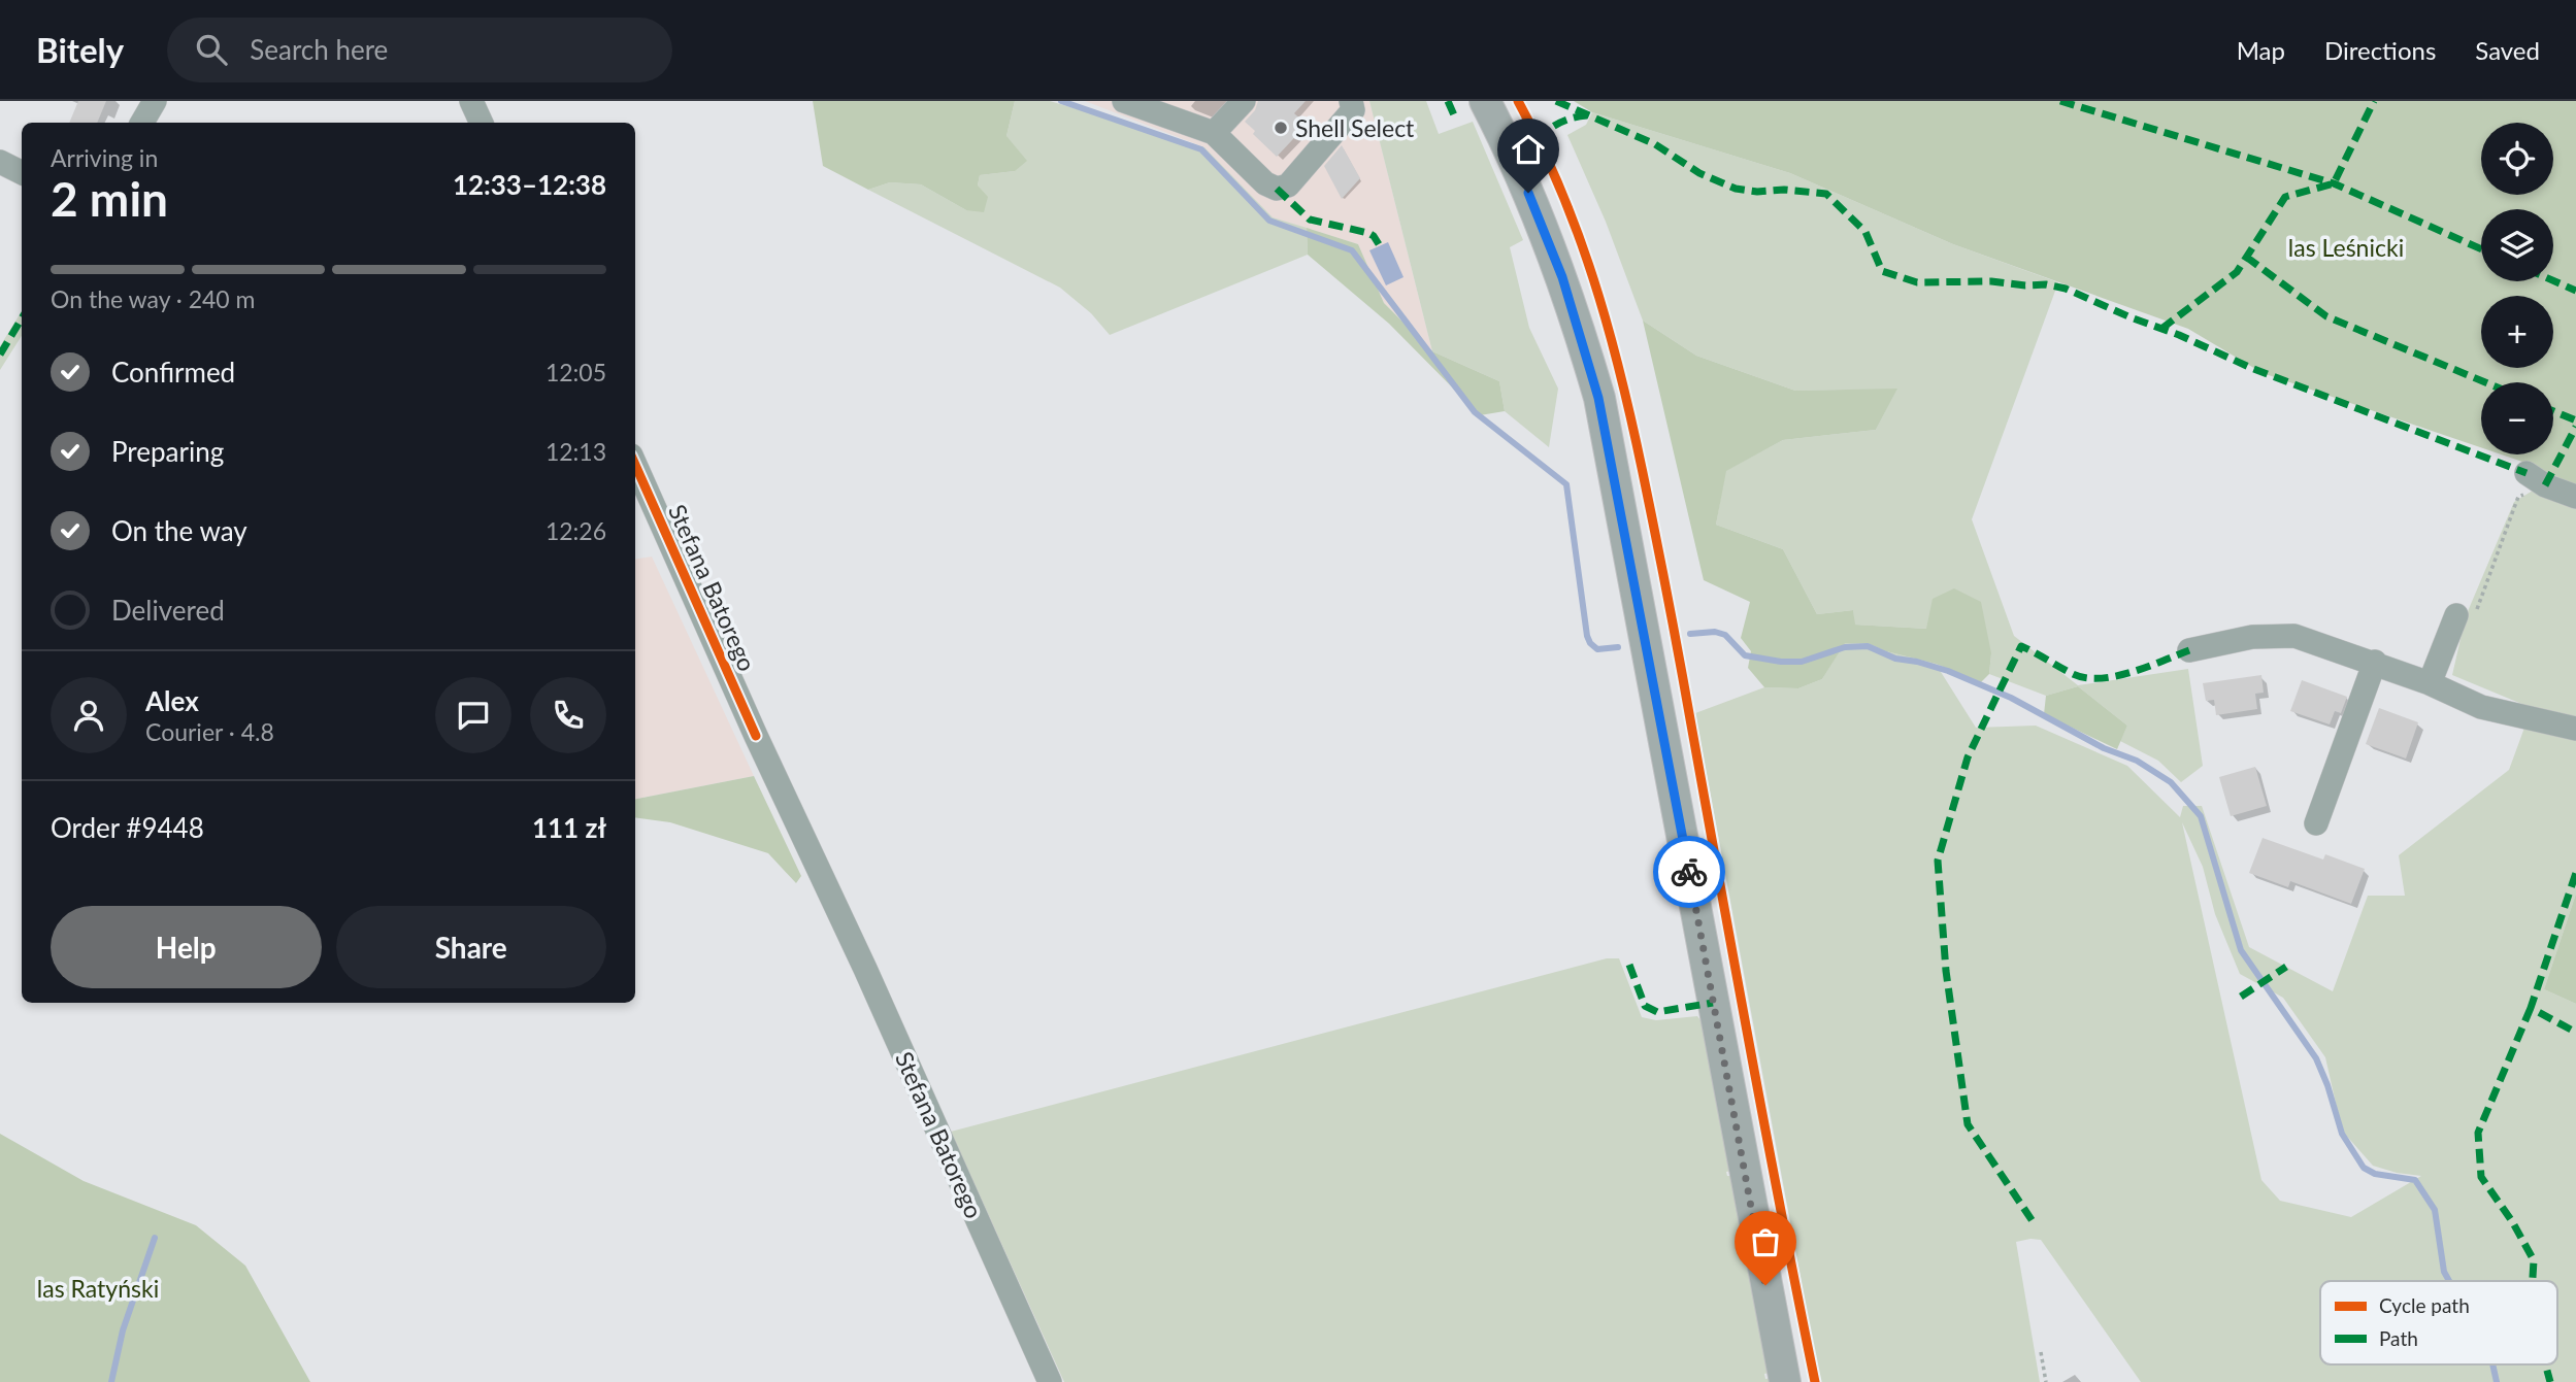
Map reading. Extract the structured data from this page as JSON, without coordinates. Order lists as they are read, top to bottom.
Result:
{
  "streets": {
    "street": ["Stefana Batorego"]
  },
  "parks": ["las Leśnicki", "las Ratyński"],
  "places": ["Shell Select"],
  "legend": ["Cycle path", "Path"],
  "page": {
    "header": "Bitely",
    "search": "Search here",
    "nav": ["Map", "Directions", "Saved"],
    "map_buttons": ["+", "−"],
    "heading": ["2 min", "Arriving in", "12:33–12:38"],
    "panel": [
      "Alex",
      "Courier · 4.8",
      "Order #9448",
      "111 zł"
    ],
    "bar": "On the way · 240 m",
    "list": [
      ["Confirmed", "12:05"],
      ["Preparing", "12:13"],
      ["On the way", "12:26"],
      "Delivered"
    ],
    "buttons": ["Help", "Share"]
  }
}
